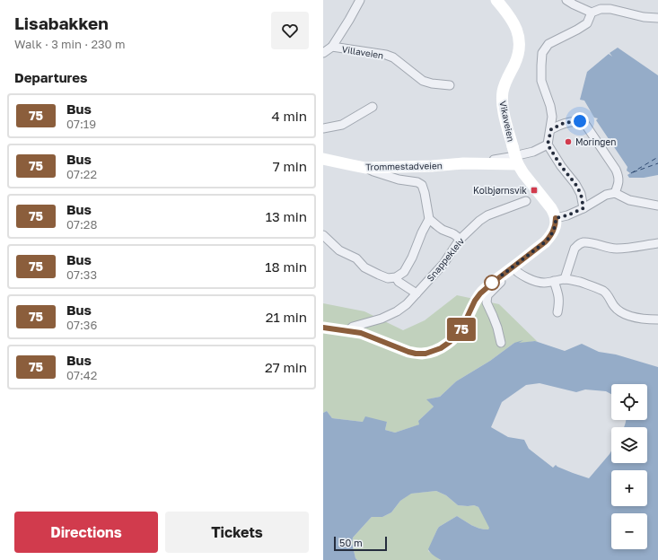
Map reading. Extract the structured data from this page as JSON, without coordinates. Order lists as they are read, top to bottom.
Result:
{
  "streets": {
    "main road": ["Vikaveien", "Trommestadveien"],
    "street": ["Villaveien", "Snappekleiv"]
  },
  "crossings": [
    ["Vikaveien", "Trommestadveien"]
  ],
  "places": {
    "other": ["Moringen"],
    "transit": ["Kolbjørnsvik"]
  },
  "lines": ["bus line 75"],
  "scale_bar": "50 m",
  "page": {
    "heading": [
      ["Lisabakken", "Walk · 3 min · 230 m"],
      "Departures"
    ],
    "on_map": "75",
    "list": [
      {
        "mark": "75",
        "name": "Bus",
        "note": "07:19",
        "value": "4 min"
      },
      {
        "mark": "75",
        "name": "Bus",
        "note": "07:22",
        "value": "7 min"
      },
      {
        "mark": "75",
        "name": "Bus",
        "note": "07:28",
        "value": "13 min"
      },
      {
        "mark": "75",
        "name": "Bus",
        "note": "07:33",
        "value": "18 min"
      },
      {
        "mark": "75",
        "name": "Bus",
        "note": "07:36",
        "value": "21 min"
      },
      {
        "mark": "75",
        "name": "Bus",
        "note": "07:42",
        "value": "27 min"
      }
    ],
    "map_buttons": ["+", "−"],
    "buttons": ["Directions", "Tickets"],
    "scale": "50 m"
  }
}
